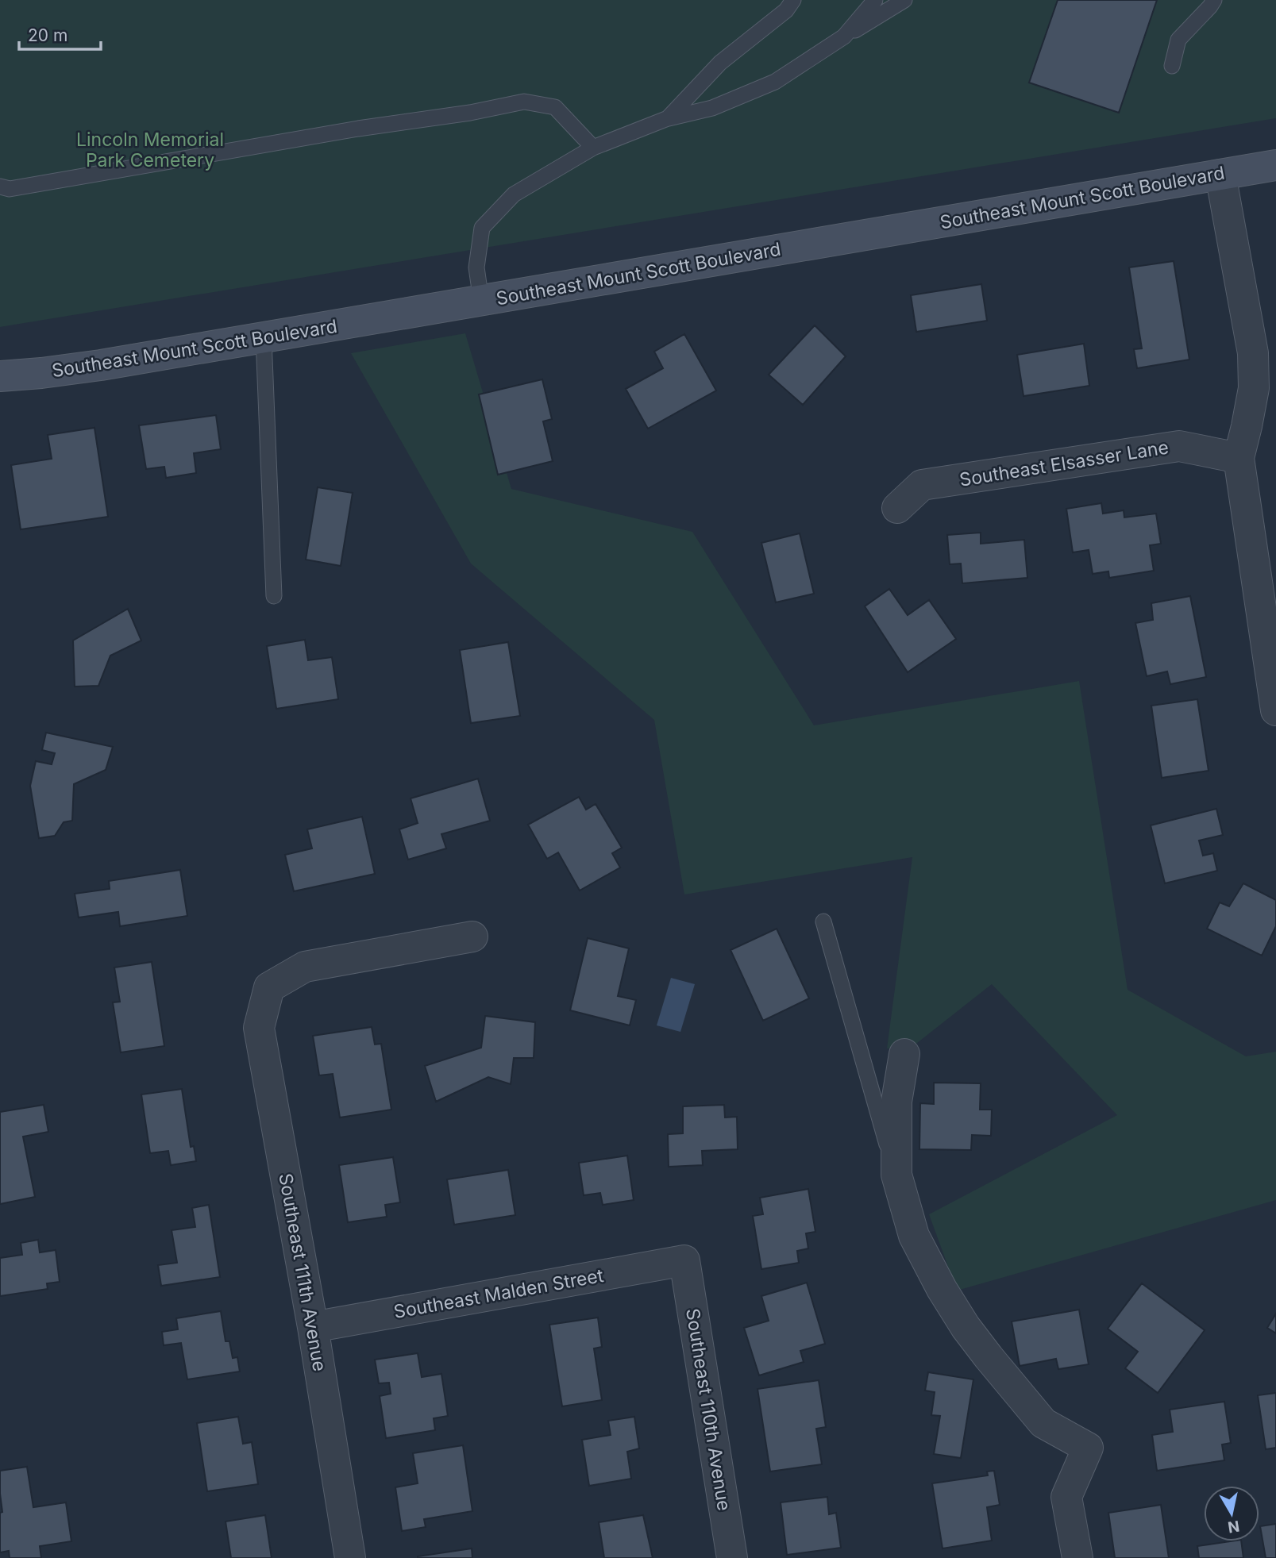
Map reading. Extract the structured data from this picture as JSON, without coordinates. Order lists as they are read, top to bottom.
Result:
{
  "streets": {
    "street": [
      "Southeast Mount Scott Boulevard",
      "Southeast Elsasser Lane",
      "Southeast 111th Avenue",
      "Southeast Malden Street",
      "Southeast 110th Avenue"
    ]
  },
  "crossings": [
    ["Southeast 111th Avenue", "Southeast Malden Street"],
    ["Southeast Malden Street", "Southeast 110th Avenue"]
  ],
  "parks": ["Lincoln Memorial Park Cemetery"],
  "scale_bar": "20 m",
  "north": "bottom"
}
